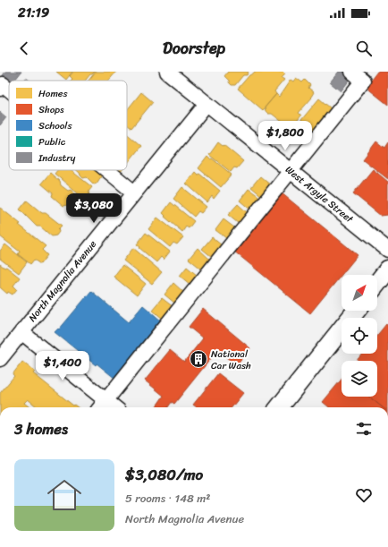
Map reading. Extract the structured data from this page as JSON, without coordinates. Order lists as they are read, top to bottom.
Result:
{
  "streets": {
    "street": ["West Argyle Street", "North Magnolia Avenue"]
  },
  "crossings": [
    ["West Argyle Street", "North Magnolia Avenue"]
  ],
  "places": {
    "building": ["National Car Wash"]
  },
  "legend": [
    "Homes",
    "Shops",
    "Schools",
    "Public",
    "Industry"
  ],
  "north": "top right",
  "page": {
    "status": "21:19",
    "header": "Doorstep",
    "price": ["$1,800", "$3,080", "$1,400"],
    "heading": "3 homes",
    "list": [
      {
        "name": "$3,080/mo",
        "note": "5 rooms · 148 m² · North Magnolia Avenue"
      }
    ]
  }
}
